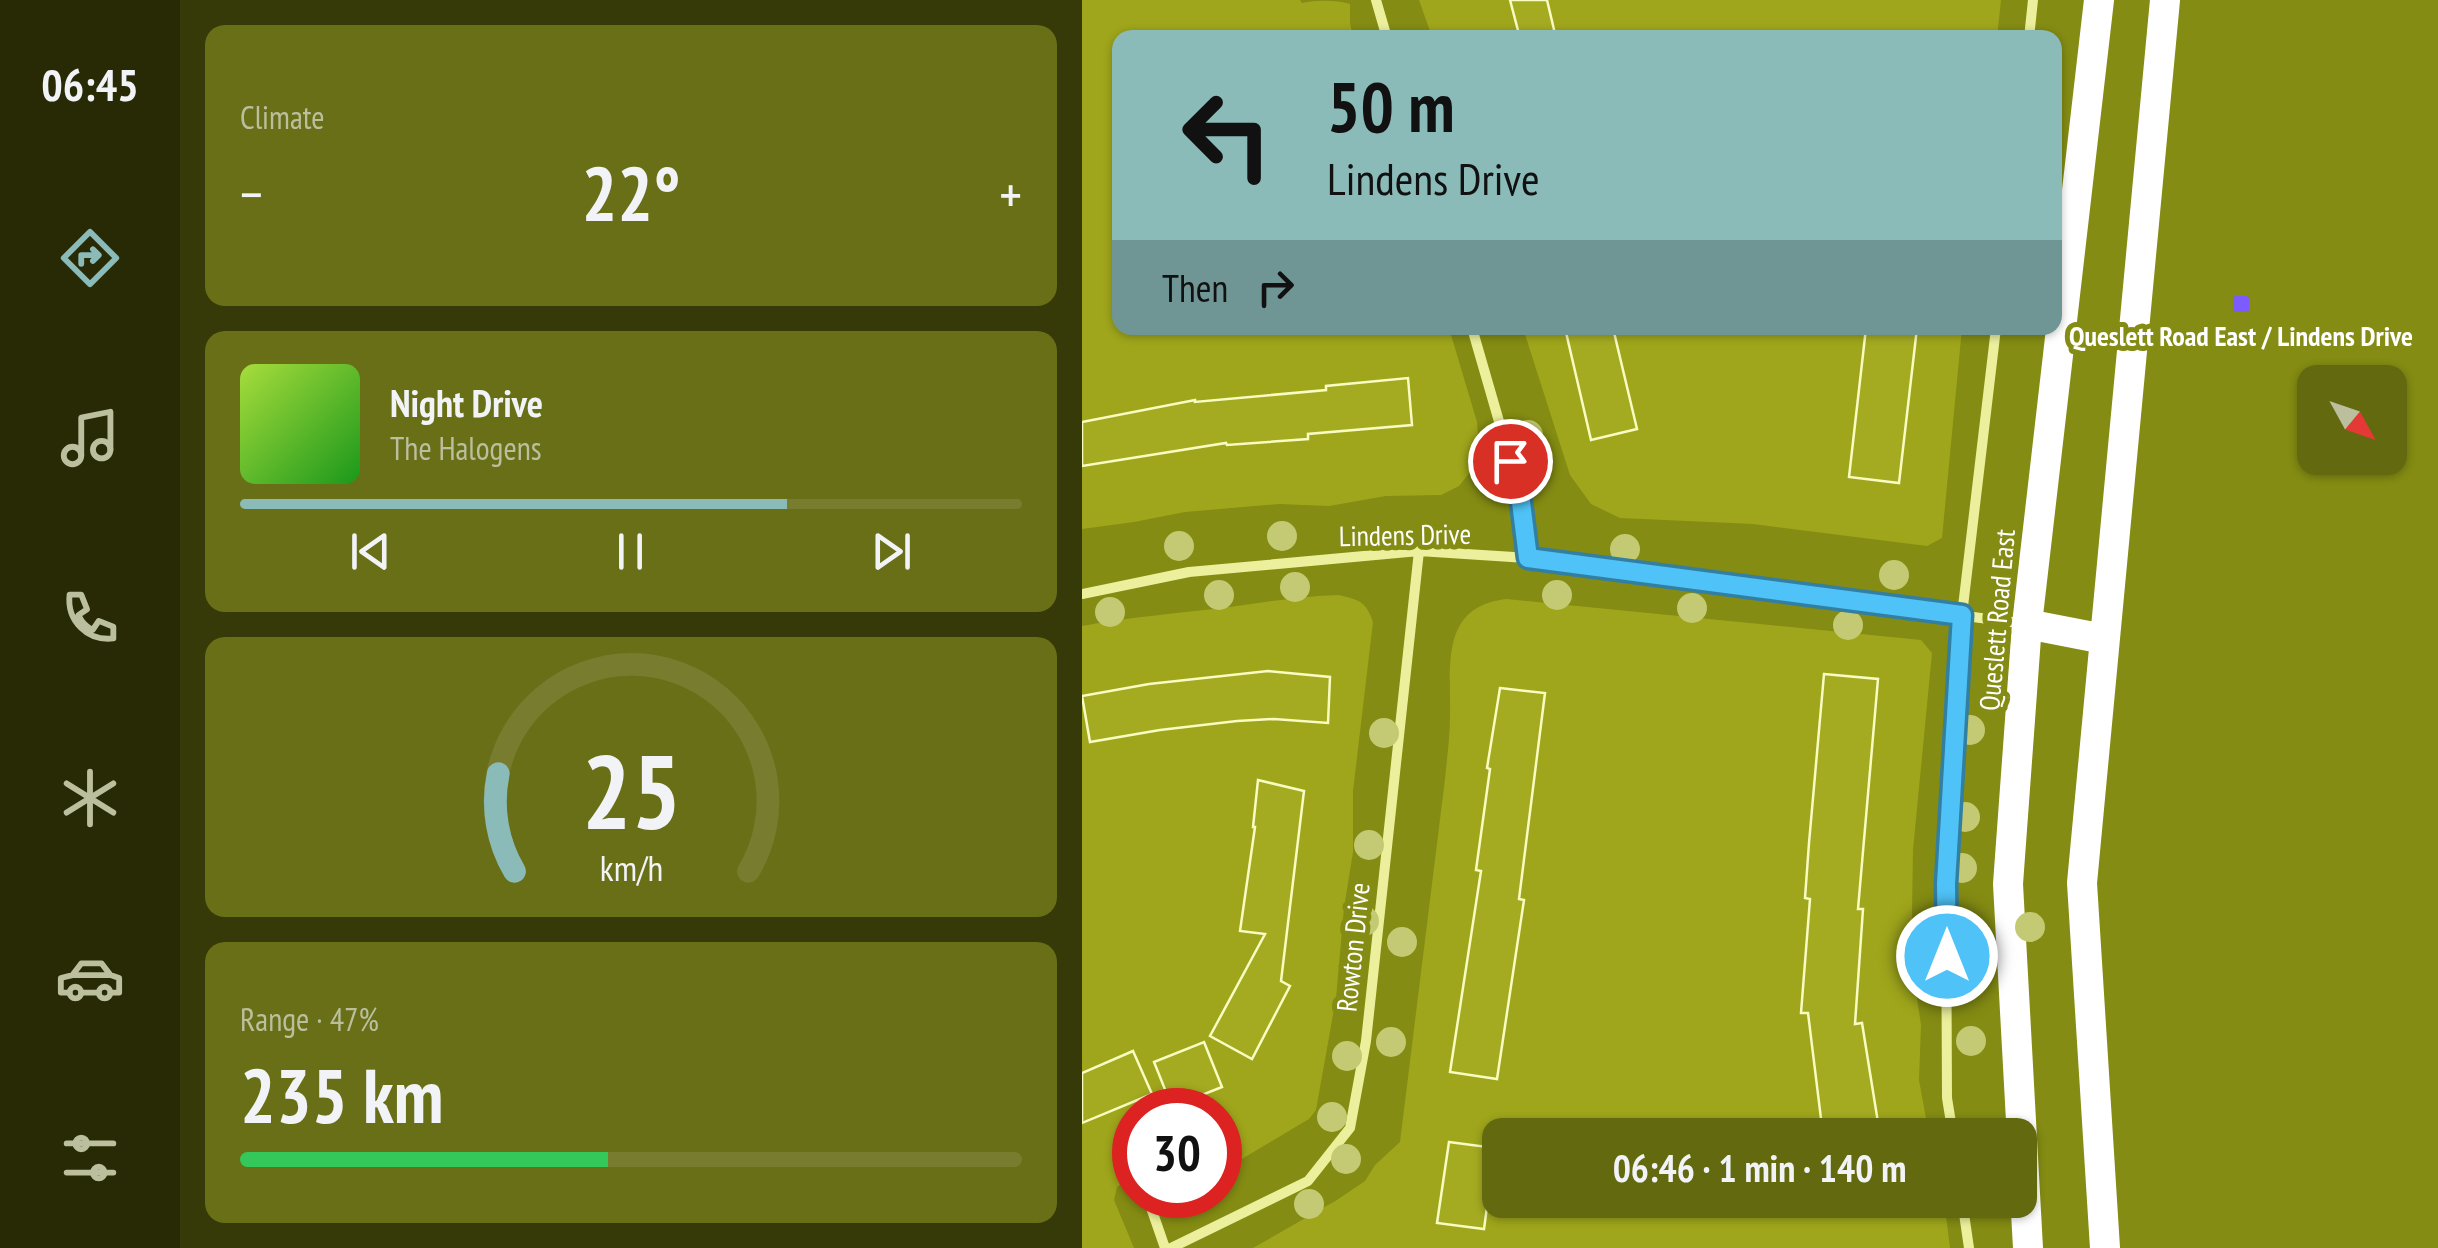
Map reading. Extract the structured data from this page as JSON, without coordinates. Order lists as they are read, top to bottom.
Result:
{
  "streets": {
    "highway": ["Queslett Road East"],
    "street": ["Lindens Drive", "Rowton Drive"]
  },
  "crossings": [
    ["Lindens Drive", "Queslett Road East"],
    ["Lindens Drive", "Rowton Drive"]
  ],
  "places": {
    "transit": ["Queslett Road East / Lindens Drive"]
  },
  "north": "bottom right",
  "page": {
    "tabs": "06:45",
    "tile": [
      "Climate",
      ["Range · 47%", "235 km"]
    ],
    "turn": ["50 m", "Lindens Drive"],
    "heat": ["−", "22°", "+"],
    "then": "Then",
    "song": ["Night Drive", "The Halogens"],
    "limit": "30",
    "trip": "06:46 · 1 min · 140 m",
    "gauge": ["25", "km/h"]
  }
}
